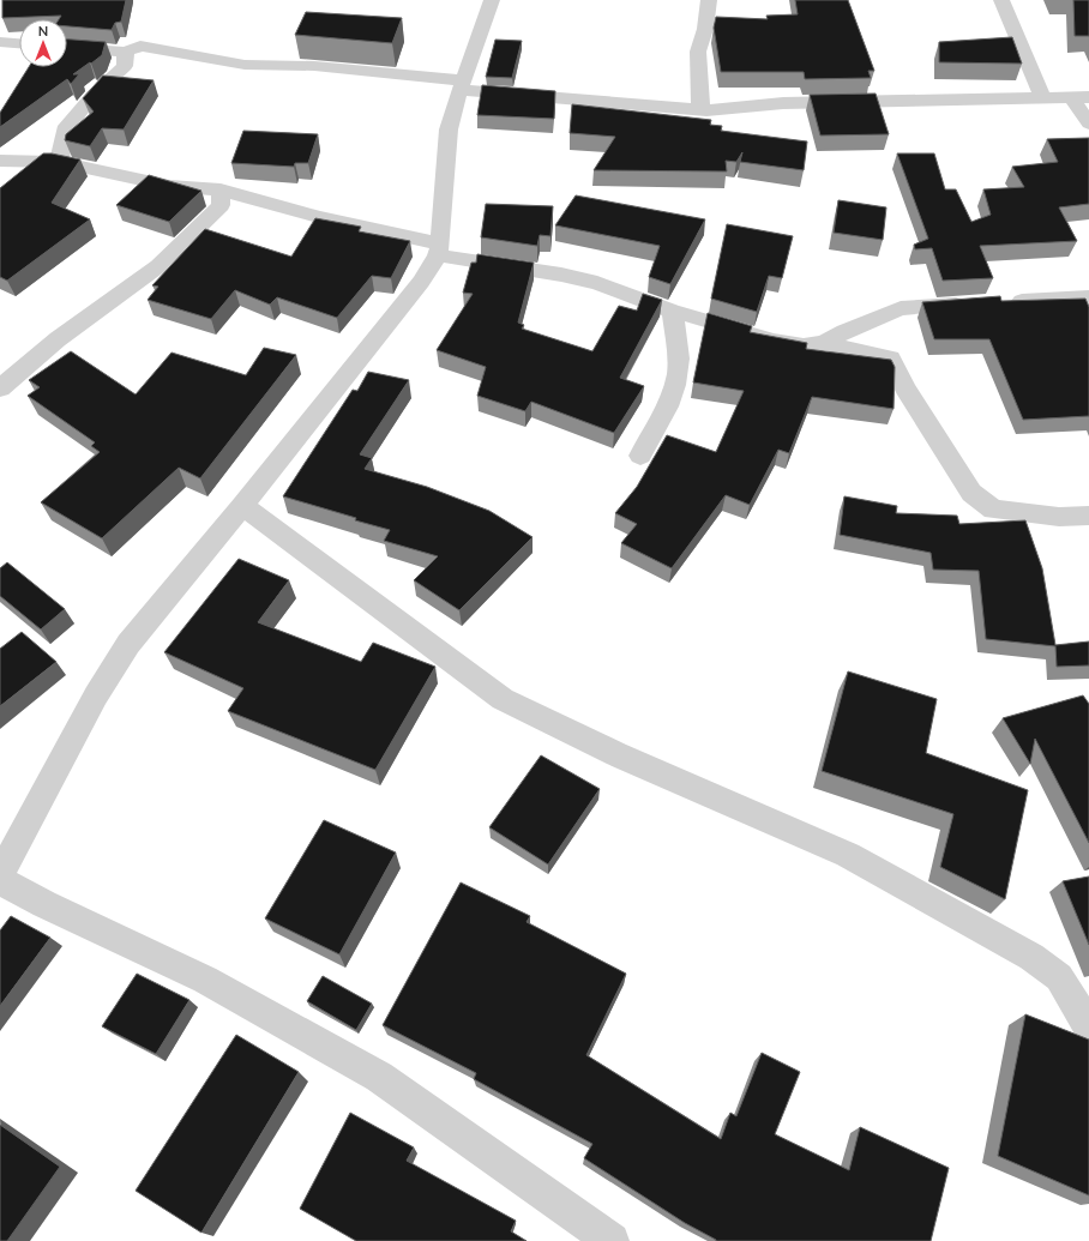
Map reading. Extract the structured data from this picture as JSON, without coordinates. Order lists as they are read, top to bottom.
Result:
{
  "north": "top"
}
